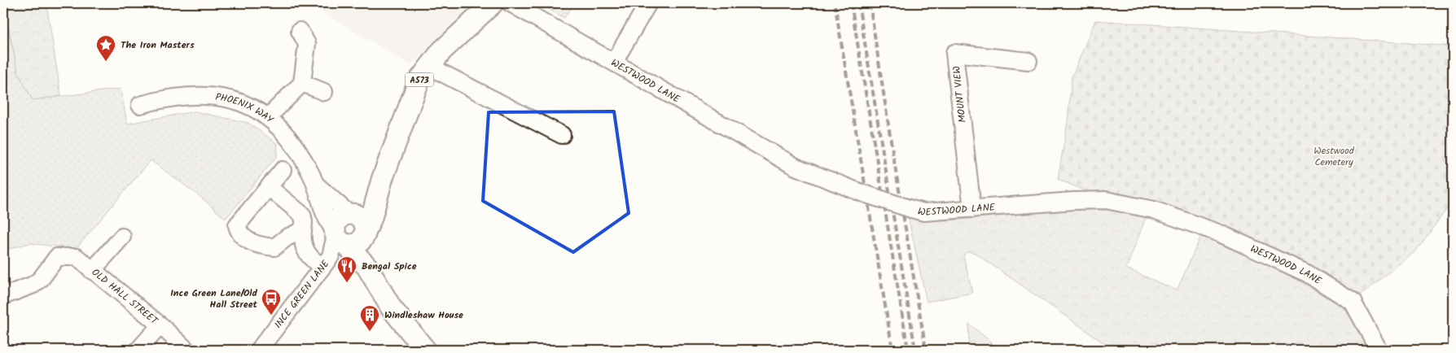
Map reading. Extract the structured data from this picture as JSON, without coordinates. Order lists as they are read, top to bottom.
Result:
{
  "streets": {
    "main road": ["A573"],
    "street": [
      "WESTWOOD LANE",
      "MOUNT VIEW",
      "PHOENIX WAY",
      "INCE GREEN LANE",
      "OLD HALL STREET"
    ]
  },
  "crossings": [
    ["A573", "PHOENIX WAY"],
    ["A573", "INCE GREEN LANE"],
    ["WESTWOOD LANE", "MOUNT VIEW"],
    ["PHOENIX WAY", "INCE GREEN LANE"]
  ],
  "parks": ["Westwood Cemetery"],
  "places": {
    "place": ["The Iron Masters"],
    "restaurant": ["Bengal Spice"],
    "bus stop": ["Ince Green Lane/Old Hall Street"],
    "building": ["Windleshaw House"]
  }
}
